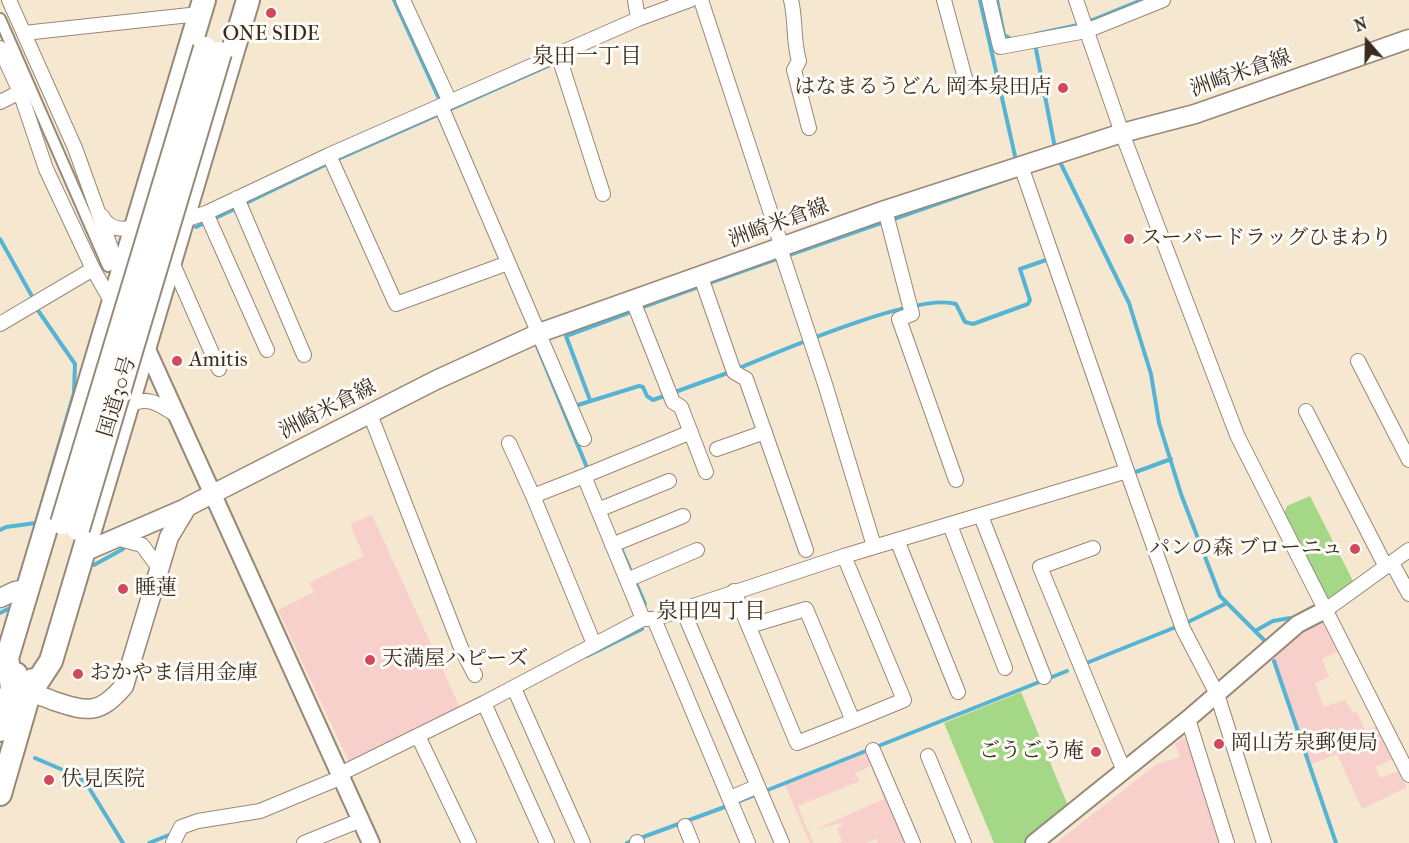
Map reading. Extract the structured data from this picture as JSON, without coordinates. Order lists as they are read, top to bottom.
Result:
{
  "streets": {
    "highway": ["国道30号"],
    "main road": ["洲崎米倉線"]
  },
  "districts": ["泉田一丁目", "泉田四丁目"],
  "places": [
    "ONE SIDE",
    "はなまるうどん 岡本泉田店",
    "スーパードラッグひまわり",
    "Amitis",
    "パンの森 ブローニュ",
    "睡蓮",
    "天満屋ハピーズ",
    "おかやま信用金庫",
    "岡山芳泉郵便局",
    "ごうごう庵",
    "伏見医院"
  ],
  "north": "top"
}
